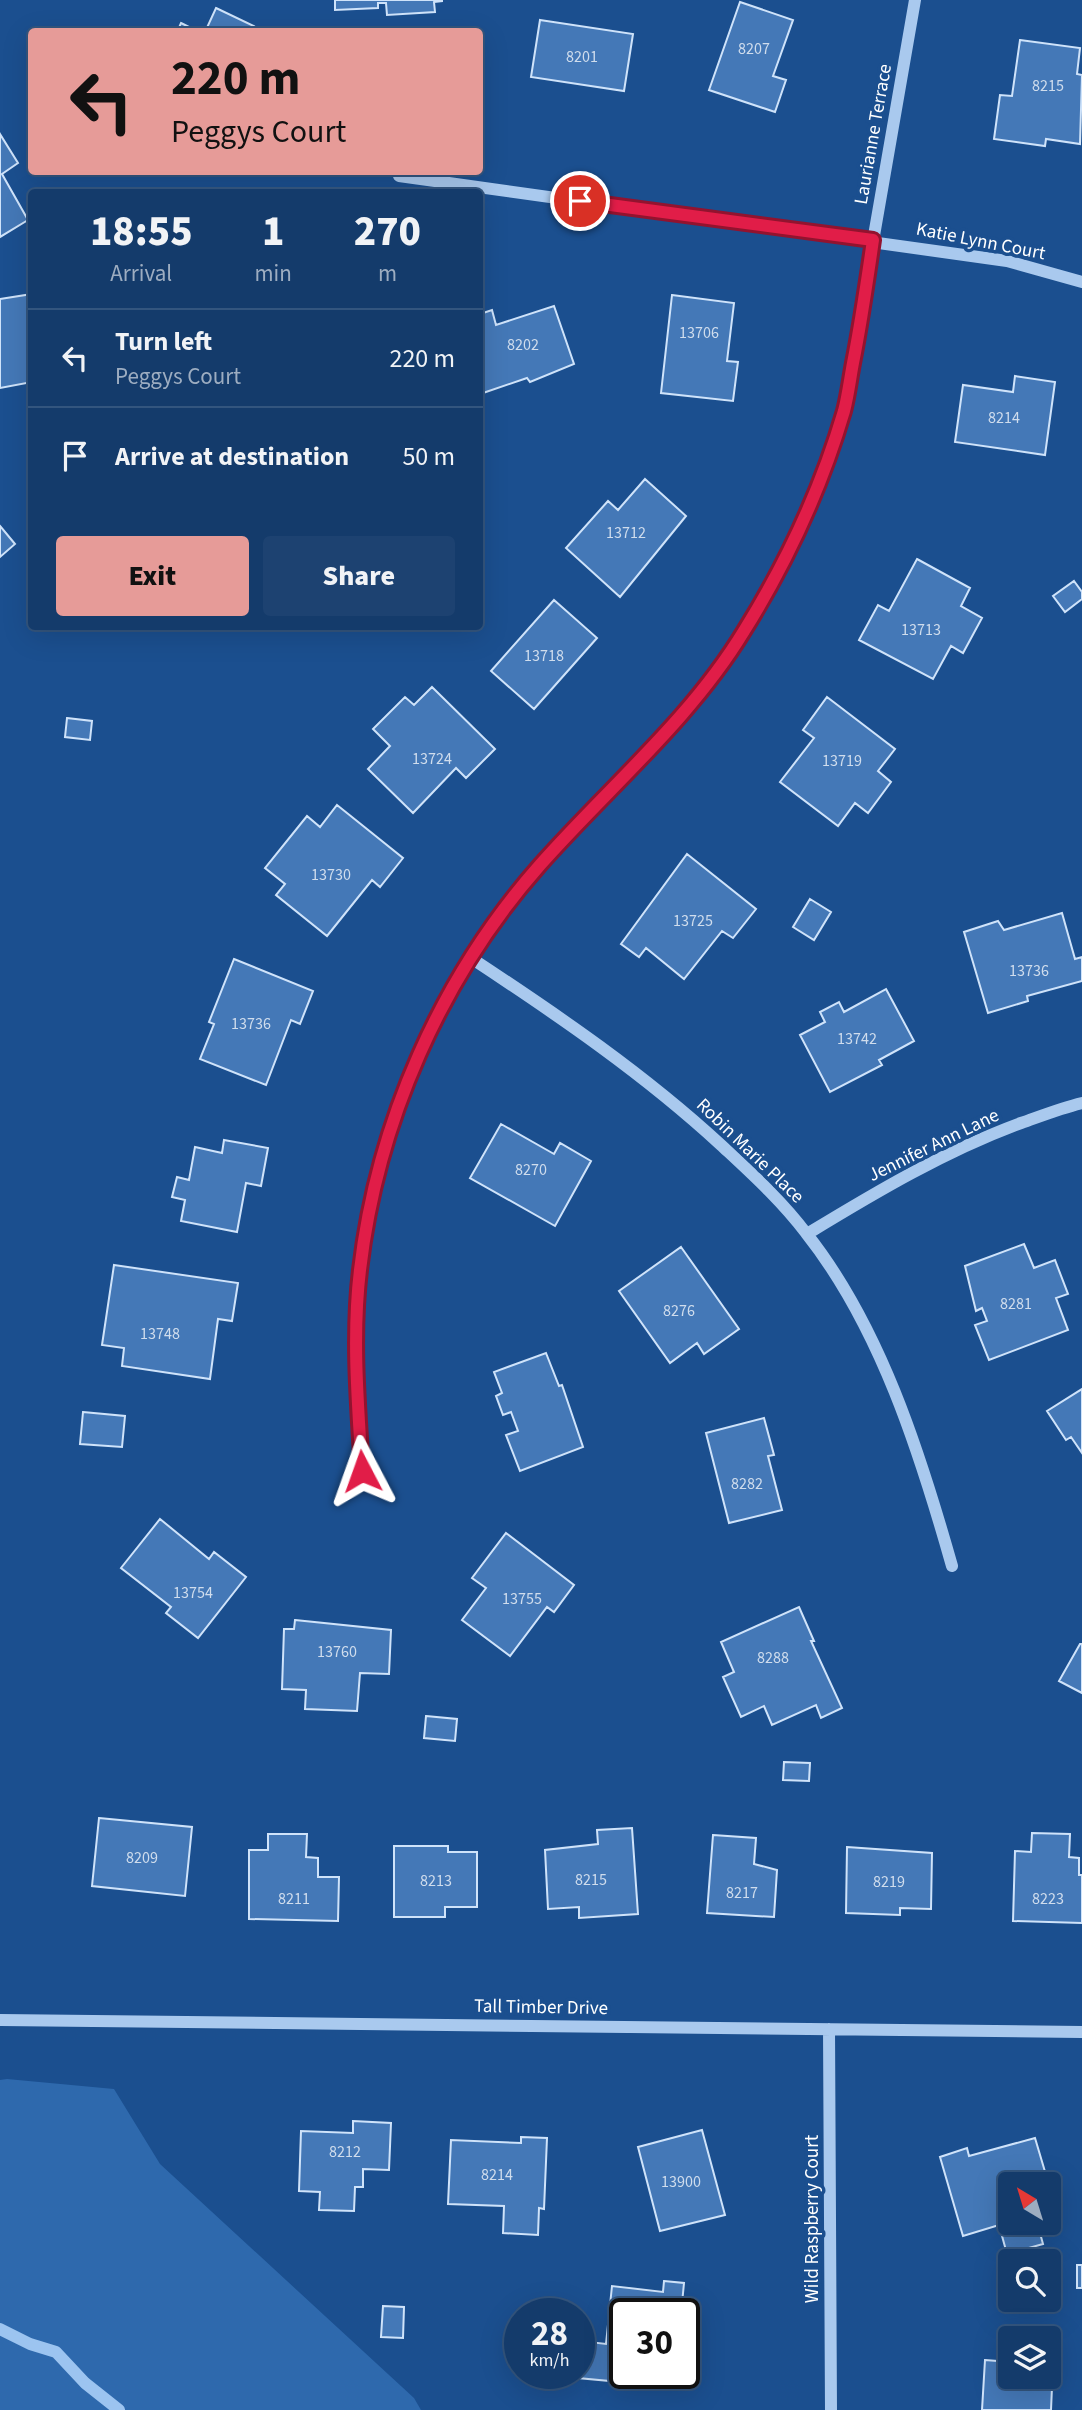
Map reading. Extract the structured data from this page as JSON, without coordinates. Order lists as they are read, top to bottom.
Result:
{
  "streets": {
    "street": [
      "Laurianne Terrace",
      "Katie Lynn Court",
      "Jennifer Ann Lane",
      "Robin Marie Place",
      "Tall Timber Drive",
      "Wild Raspberry Court"
    ]
  },
  "crossings": [
    ["Laurianne Terrace", "Katie Lynn Court"],
    ["Laurianne Terrace", "Robin Marie Place"],
    ["Jennifer Ann Lane", "Robin Marie Place"],
    ["Tall Timber Drive", "Wild Raspberry Court"]
  ],
  "house_numbers": [
    "8207",
    "8201",
    "8215",
    "13706",
    "8202",
    "8214",
    "13712",
    "13713",
    "13718",
    "13724",
    "13719",
    "13730",
    "13725",
    "13736",
    "13736",
    "13742",
    "8270",
    "8281",
    "8276",
    "13748",
    "8282",
    "13754",
    "13755",
    "13760",
    "8288",
    "8209",
    "8215",
    "8213",
    "8219",
    "8217",
    "8211",
    "8223",
    "8212",
    "8214",
    "13900"
  ],
  "north": "top left",
  "page": {
    "turn": ["220 m", "Peggys Court"],
    "eta": [
      "18:55",
      "Arrival",
      "1",
      "min",
      "270",
      "m"
    ],
    "list": [
      {
        "name": "Turn left",
        "note": "Peggys Court",
        "value": "220 m"
      },
      {
        "name": "Arrive at destination",
        "value": "50 m"
      }
    ],
    "buttons": ["Exit", "Share"],
    "speed": "28 km/h",
    "limit": "30"
  }
}
